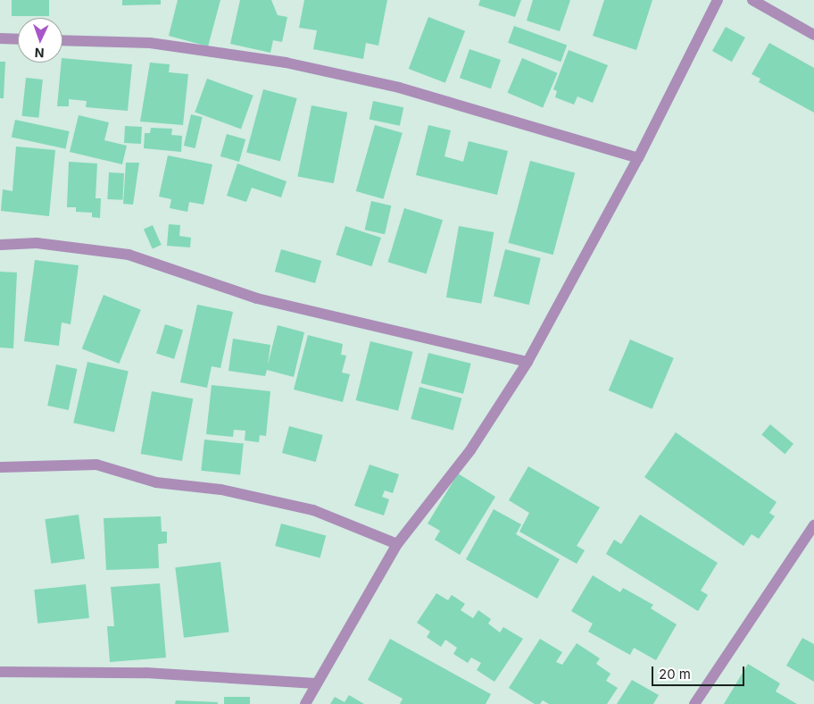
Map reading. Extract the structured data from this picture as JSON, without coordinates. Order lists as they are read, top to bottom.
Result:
{
  "scale_bar": "20 m",
  "north": "bottom"
}
